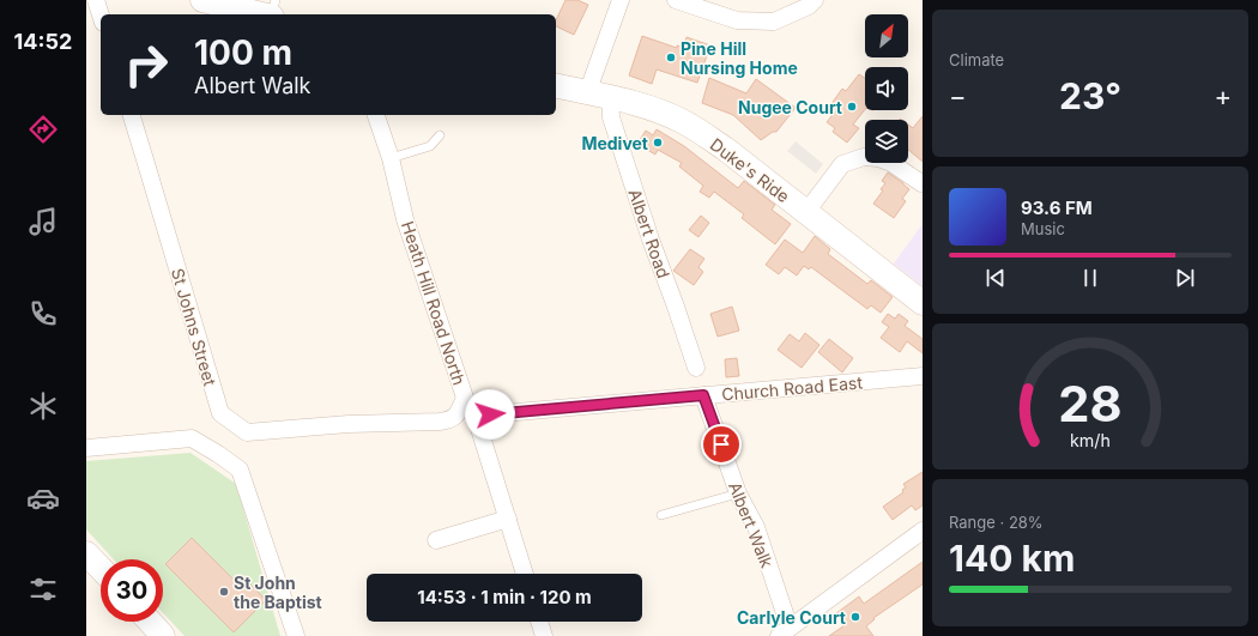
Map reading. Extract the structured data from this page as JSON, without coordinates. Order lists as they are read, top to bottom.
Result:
{
  "streets": {
    "main road": ["Duke's Ride"],
    "street": [
      "Albert Road",
      "Heath Hill Road North",
      "St Johns Street",
      "Church Road East",
      "Albert Walk"
    ]
  },
  "crossings": [
    ["Duke's Ride", "Albert Road"],
    ["Heath Hill Road North", "St Johns Street"],
    ["Church Road East", "Albert Walk"]
  ],
  "places": [
    "Pine Hill Nursing Home",
    "Nugee Court",
    "Medivet",
    "St John the Baptist",
    "Carlyle Court"
  ],
  "north": "top right",
  "page": {
    "tabs": "14:52",
    "tile": [
      "Climate",
      ["Range · 28%", "140 km"]
    ],
    "turn": ["100 m", "Albert Walk"],
    "heat": ["−", "23°", "+"],
    "song": ["93.6 FM", "Music"],
    "limit": "30",
    "trip": "14:53 · 1 min · 120 m",
    "gauge": ["28", "km/h"]
  }
}
